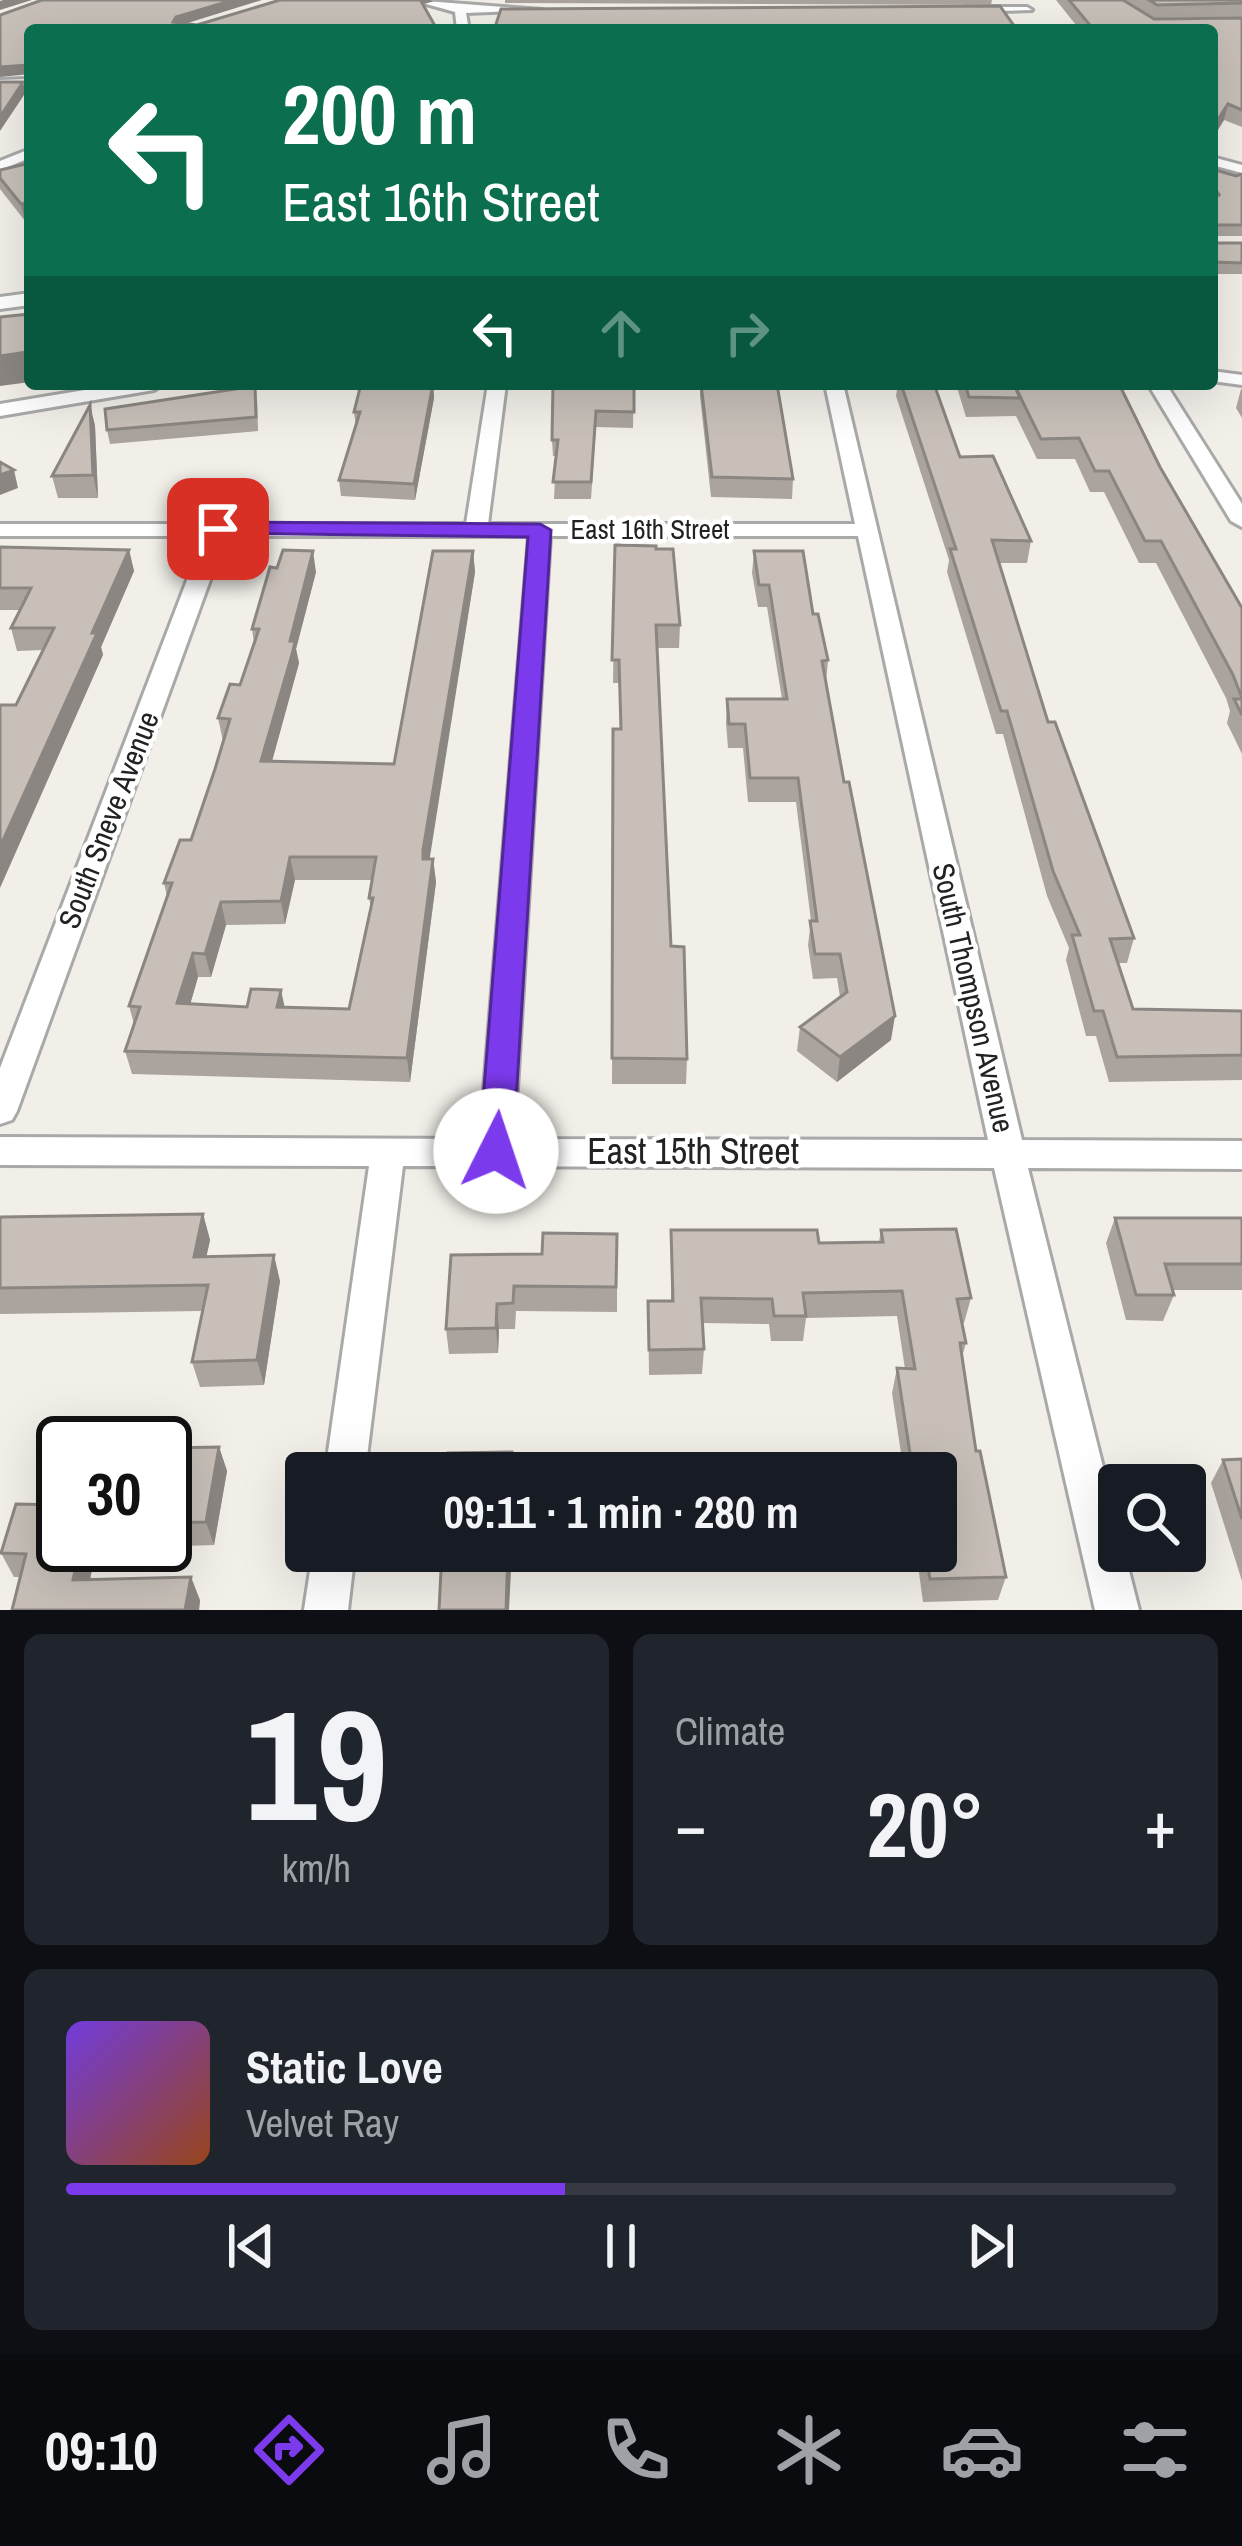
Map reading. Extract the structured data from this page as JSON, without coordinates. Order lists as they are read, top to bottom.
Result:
{
  "streets": {
    "street": [
      "East 16th Street",
      "South Sneve Avenue",
      "South Thompson Avenue",
      "East 15th Street"
    ]
  },
  "crossings": [
    ["East 16th Street", "South Sneve Avenue"],
    ["East 16th Street", "South Thompson Avenue"],
    ["South Thompson Avenue", "East 15th Street"]
  ],
  "page": {
    "turn": ["200 m", "East 16th Street"],
    "limit": "30",
    "trip": "09:11 · 1 min · 280 m",
    "tile": [
      ["19", "km/h"],
      "Climate"
    ],
    "heat": ["−", "20°", "+"],
    "song": ["Static Love", "Velvet Ray"],
    "tabs": "09:10"
  }
}
